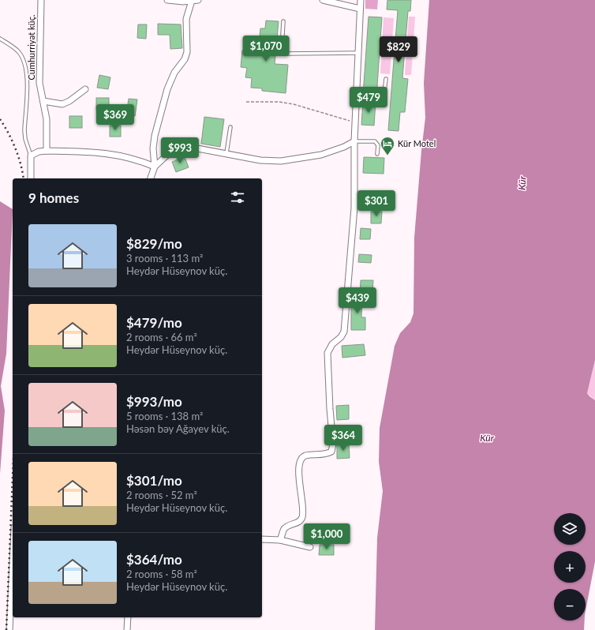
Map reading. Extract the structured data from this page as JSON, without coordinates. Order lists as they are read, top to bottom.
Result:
{
  "streets": {
    "street": ["Cumhurriyət küç."]
  },
  "water": ["Kür"],
  "places": {
    "hotel": ["Kür Motel"]
  },
  "page": {
    "price": [
      "$1,070",
      "$829",
      "$479",
      "$369",
      "$993",
      "$301",
      "$439",
      "$364",
      "$1,000"
    ],
    "heading": "9 homes",
    "list": [
      {
        "name": "$829/mo",
        "note": "3 rooms · 113 m² · Heydər Hüseynov küç."
      },
      {
        "name": "$479/mo",
        "note": "2 rooms · 66 m² · Heydər Hüseynov küç."
      },
      {
        "name": "$993/mo",
        "note": "5 rooms · 138 m² · Həsən bəy Ağayev küç."
      },
      {
        "name": "$301/mo",
        "note": "2 rooms · 52 m² · Heydər Hüseynov küç."
      },
      {
        "name": "$364/mo",
        "note": "2 rooms · 58 m² · Heydər Hüseynov küç."
      }
    ],
    "map_buttons": ["+", "−"]
  }
}
